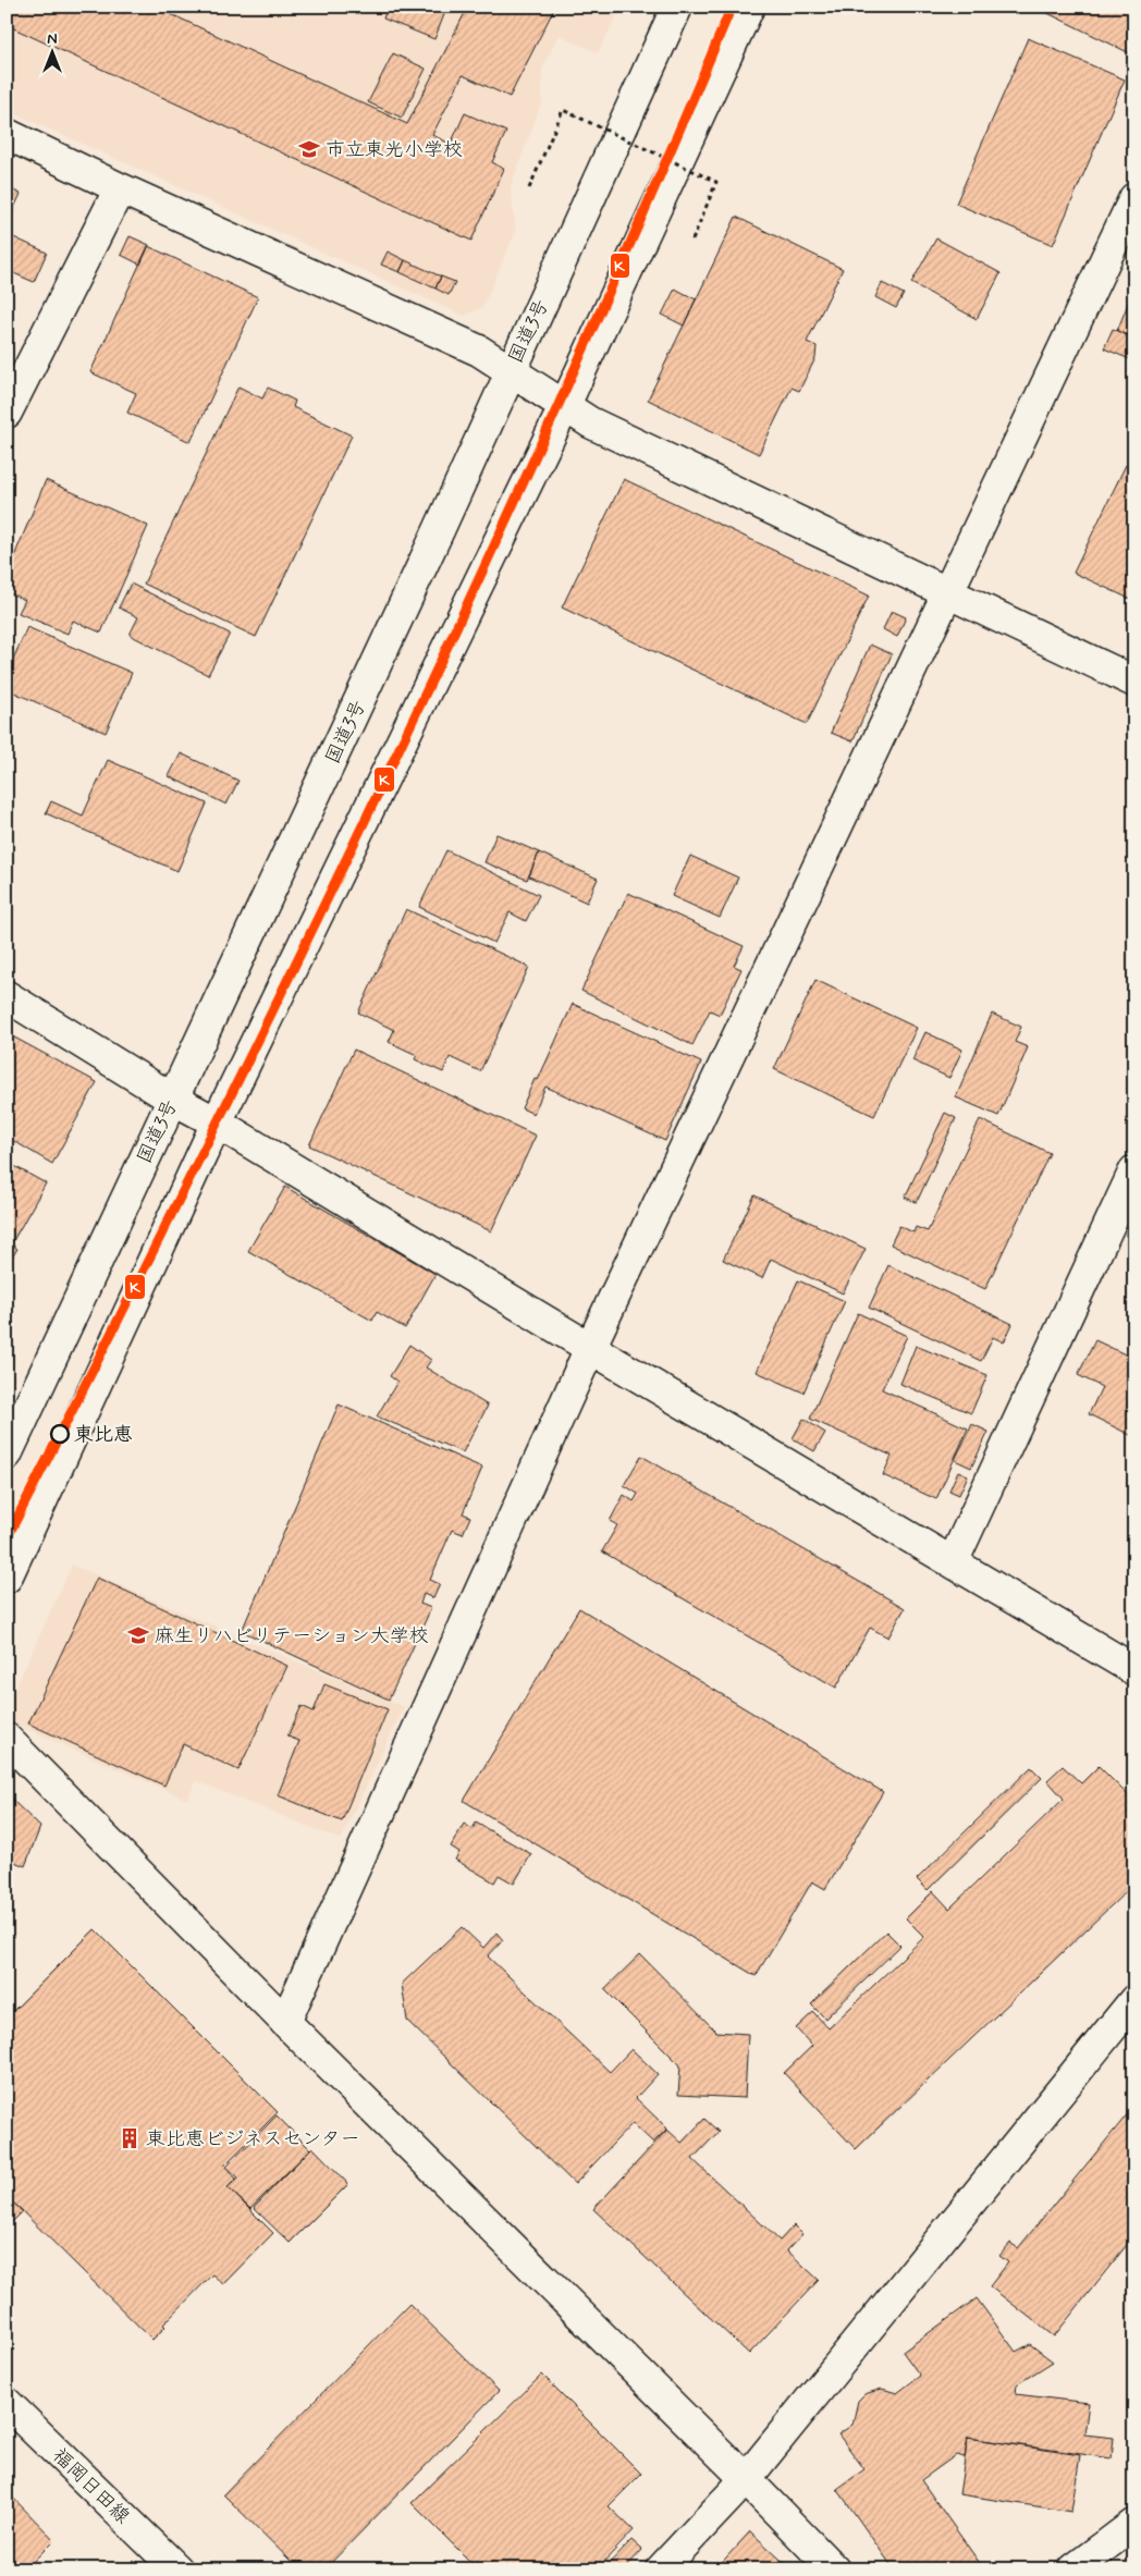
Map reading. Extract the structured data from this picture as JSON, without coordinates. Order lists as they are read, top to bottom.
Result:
{
  "streets": {
    "main road": ["国道3号", "福岡日田線"]
  },
  "places": {
    "school or university": ["市立東光小学校", "麻生リハビリテーション大学校"],
    "other": ["東比恵"],
    "building": ["東比恵ビジネスセンター"]
  },
  "lines": ["transit line K"],
  "north": "top"
}
